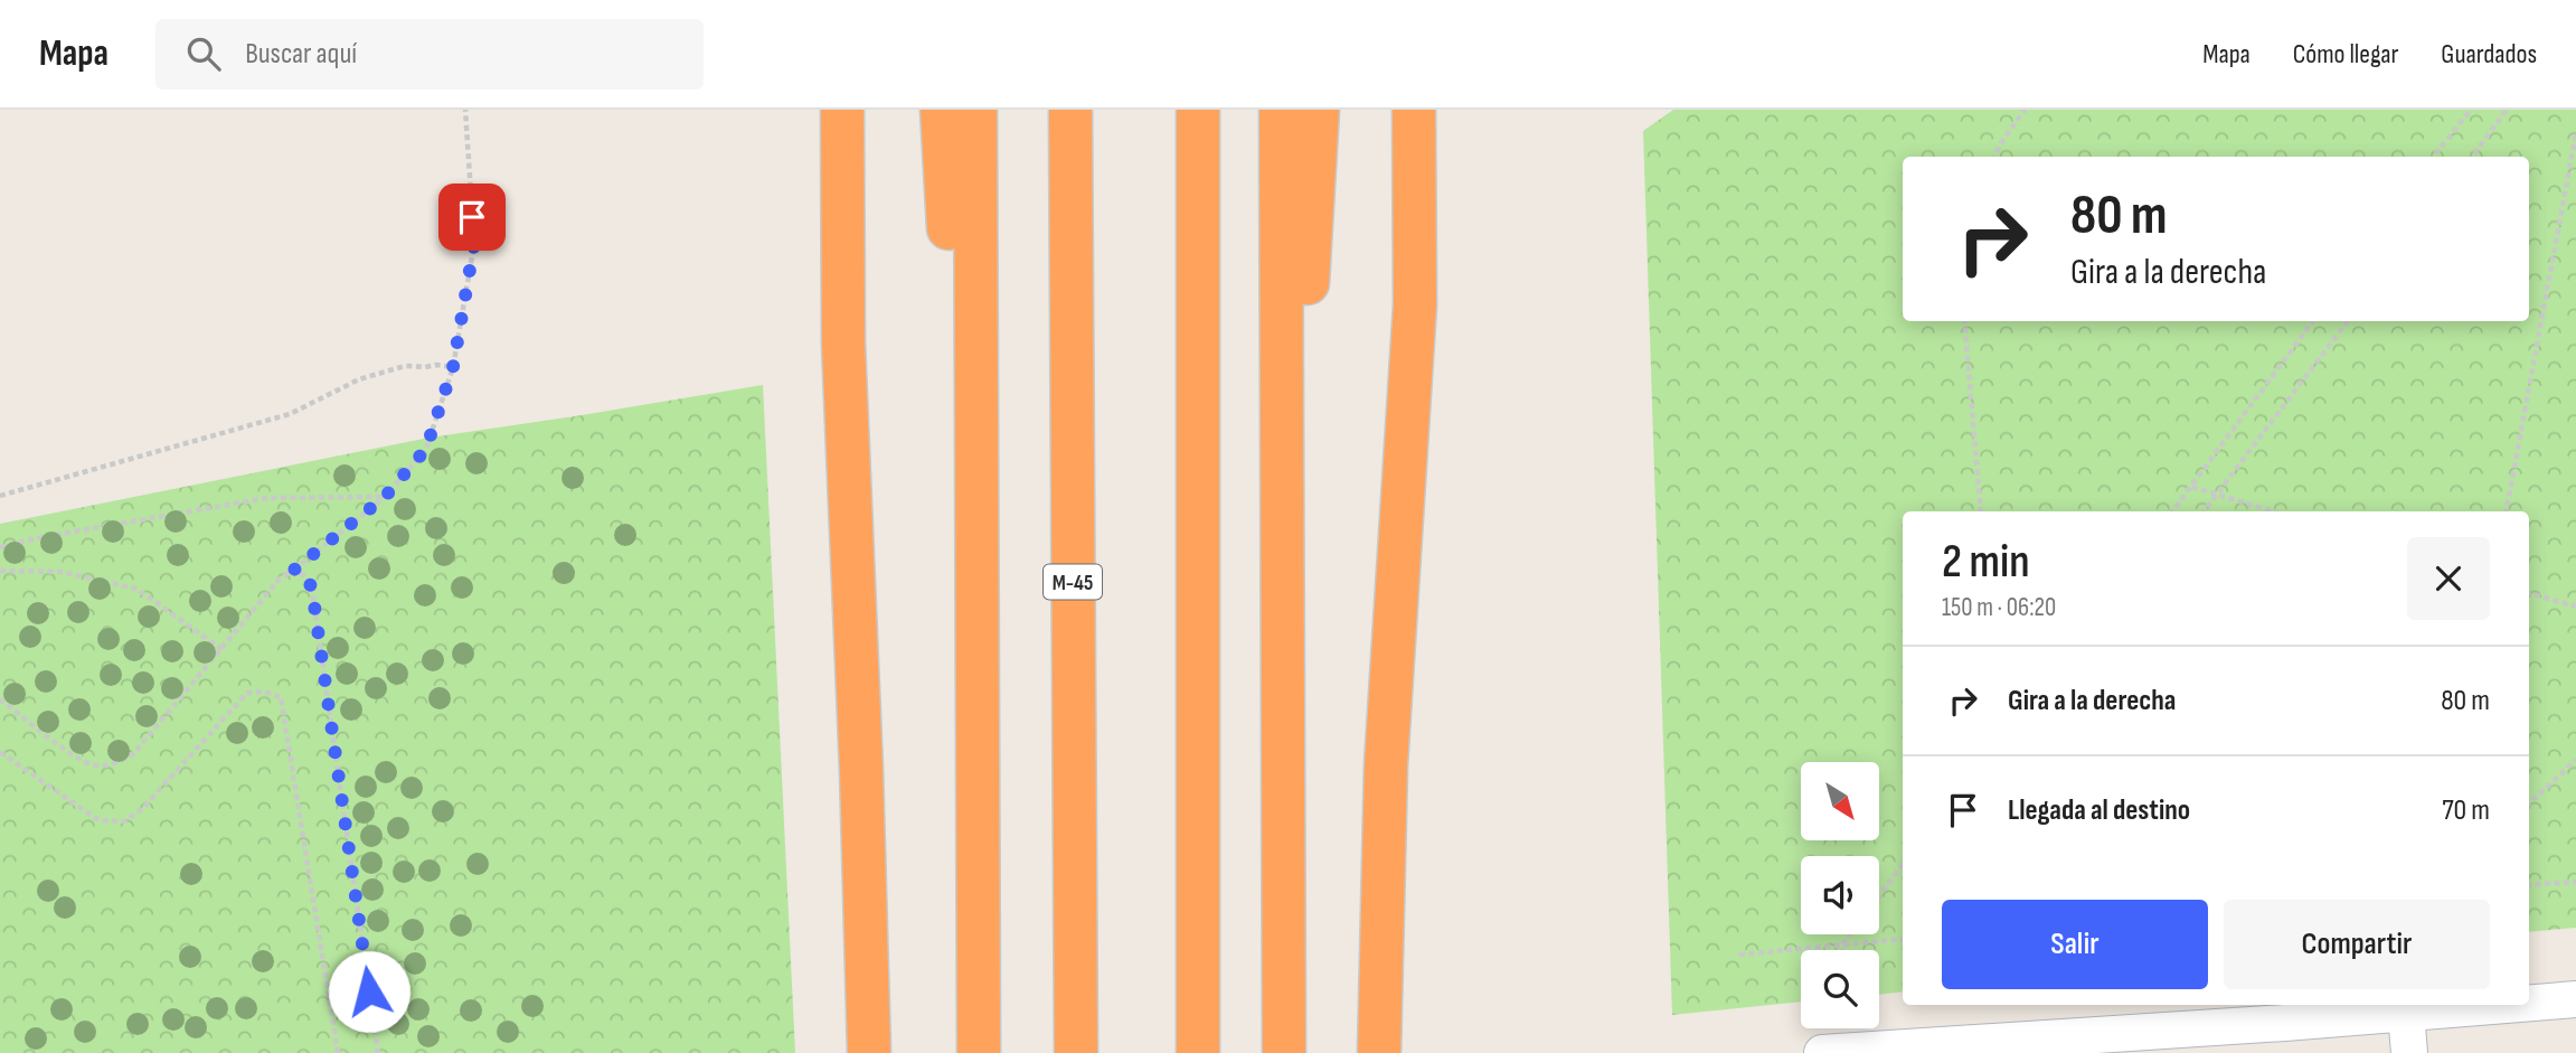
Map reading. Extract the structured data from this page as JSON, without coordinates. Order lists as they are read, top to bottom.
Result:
{
  "streets": {
    "highway": ["M-45"]
  },
  "north": "bottom right",
  "page": {
    "header": "Mapa",
    "search": "Buscar aquí",
    "nav": ["Mapa", "Cómo llegar", "Guardados"],
    "turn": ["80 m", "Gira a la derecha"],
    "heading": ["2 min", "150 m · 06:20"],
    "list": [
      {
        "name": "Gira a la derecha",
        "value": "80 m"
      },
      {
        "name": "Llegada al destino",
        "value": "70 m"
      }
    ],
    "buttons": ["Salir", "Compartir"]
  }
}
